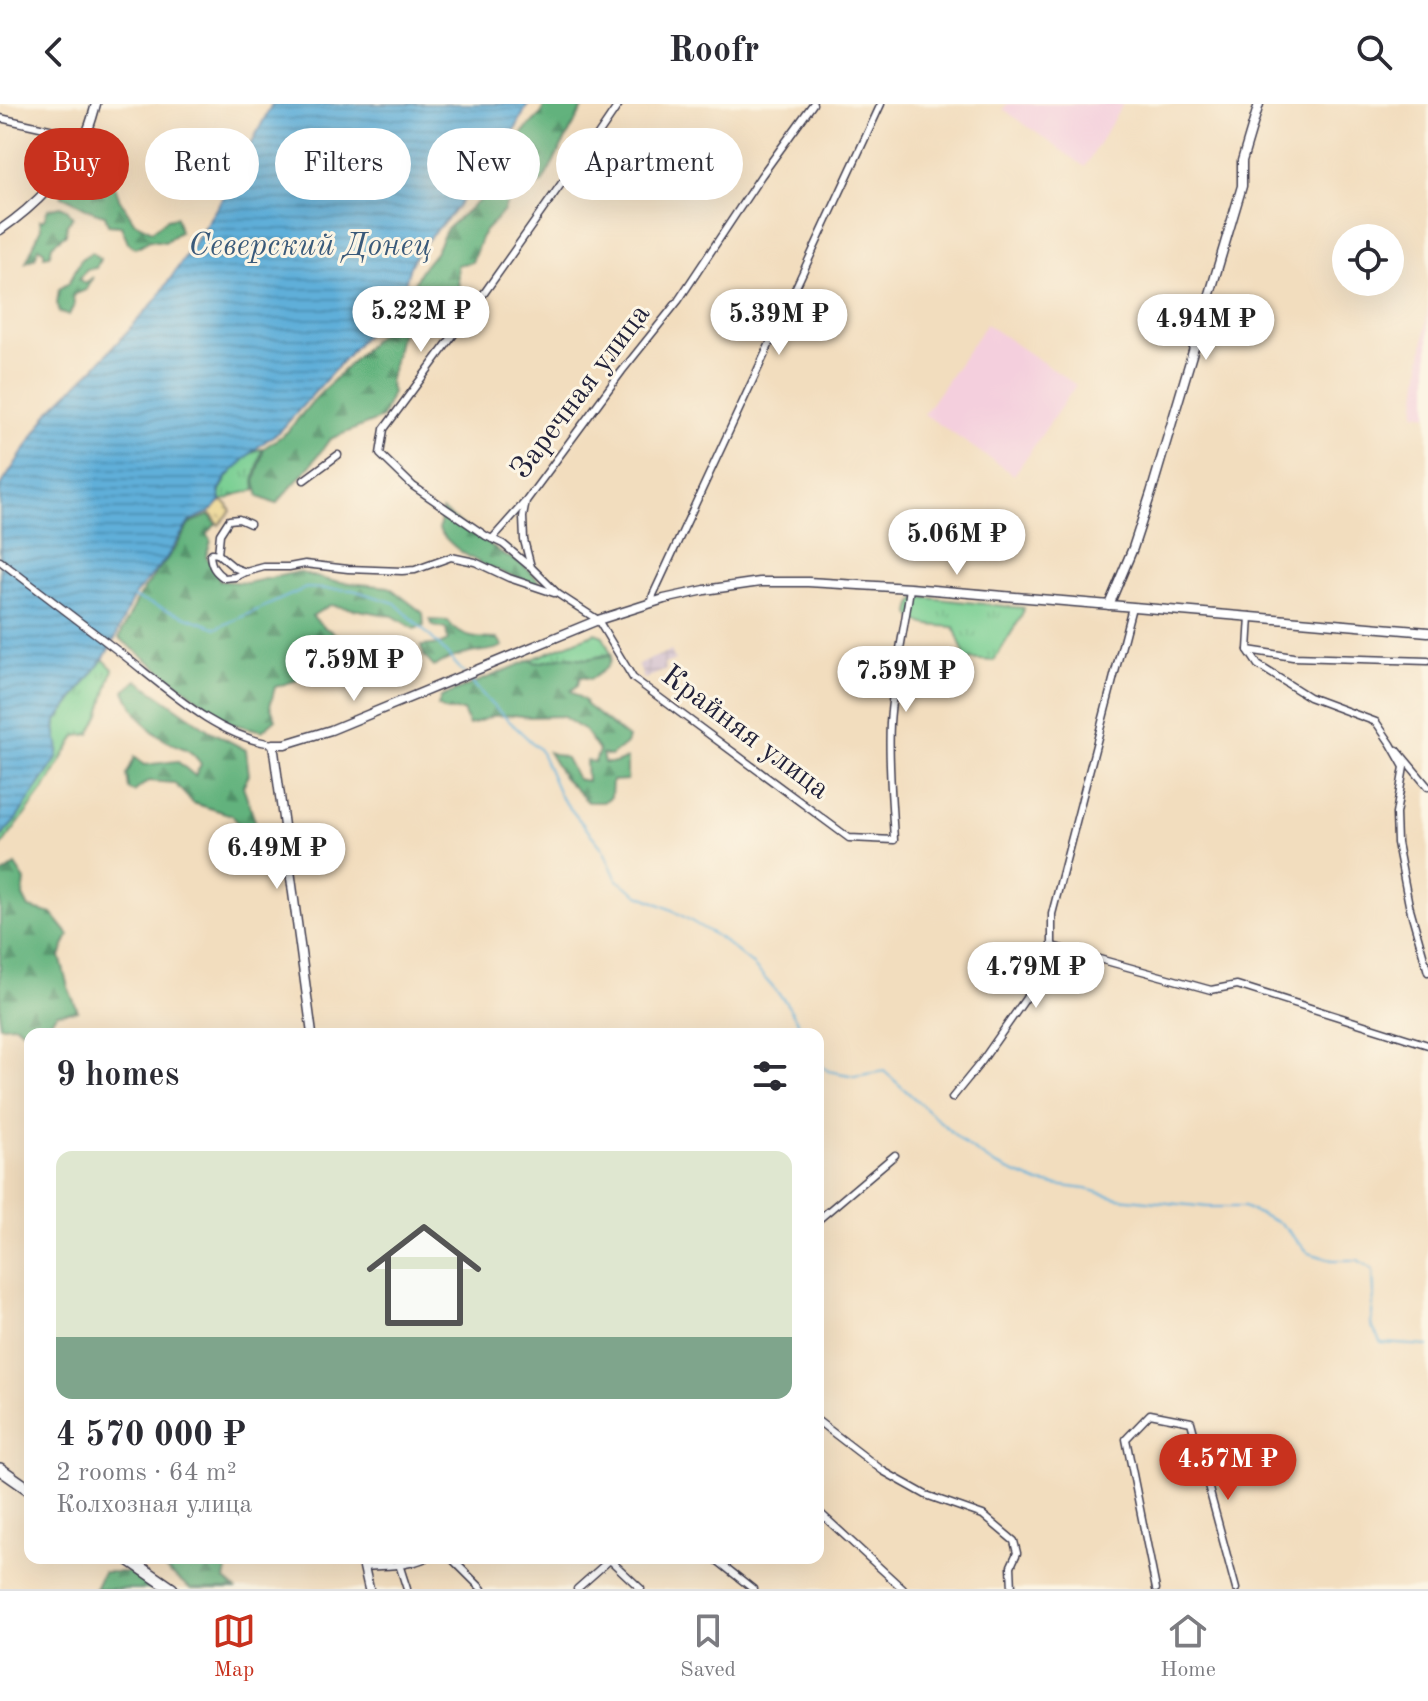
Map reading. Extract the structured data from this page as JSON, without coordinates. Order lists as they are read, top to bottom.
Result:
{
  "streets": {
    "street": ["Заречная улица", "Крайняя улица"]
  },
  "water": ["Северский Донец"],
  "page": {
    "header": "Roofr",
    "chip": [
      "Buy",
      "Rent",
      "Filters",
      "New",
      "Apartment"
    ],
    "price": [
      "5.22M ₽",
      "5.39M ₽",
      "4.94M ₽",
      "5.06M ₽",
      "7.59M ₽",
      "7.59M ₽",
      "6.49M ₽",
      "4.79M ₽",
      "4.57M ₽"
    ],
    "heading": "9 homes",
    "list": [
      {
        "name": "4 570 000 ₽",
        "note": "2 rooms · 64 m² · Колхозная улица"
      }
    ],
    "tabs": ["Map", "Saved", "Home"]
  }
}
